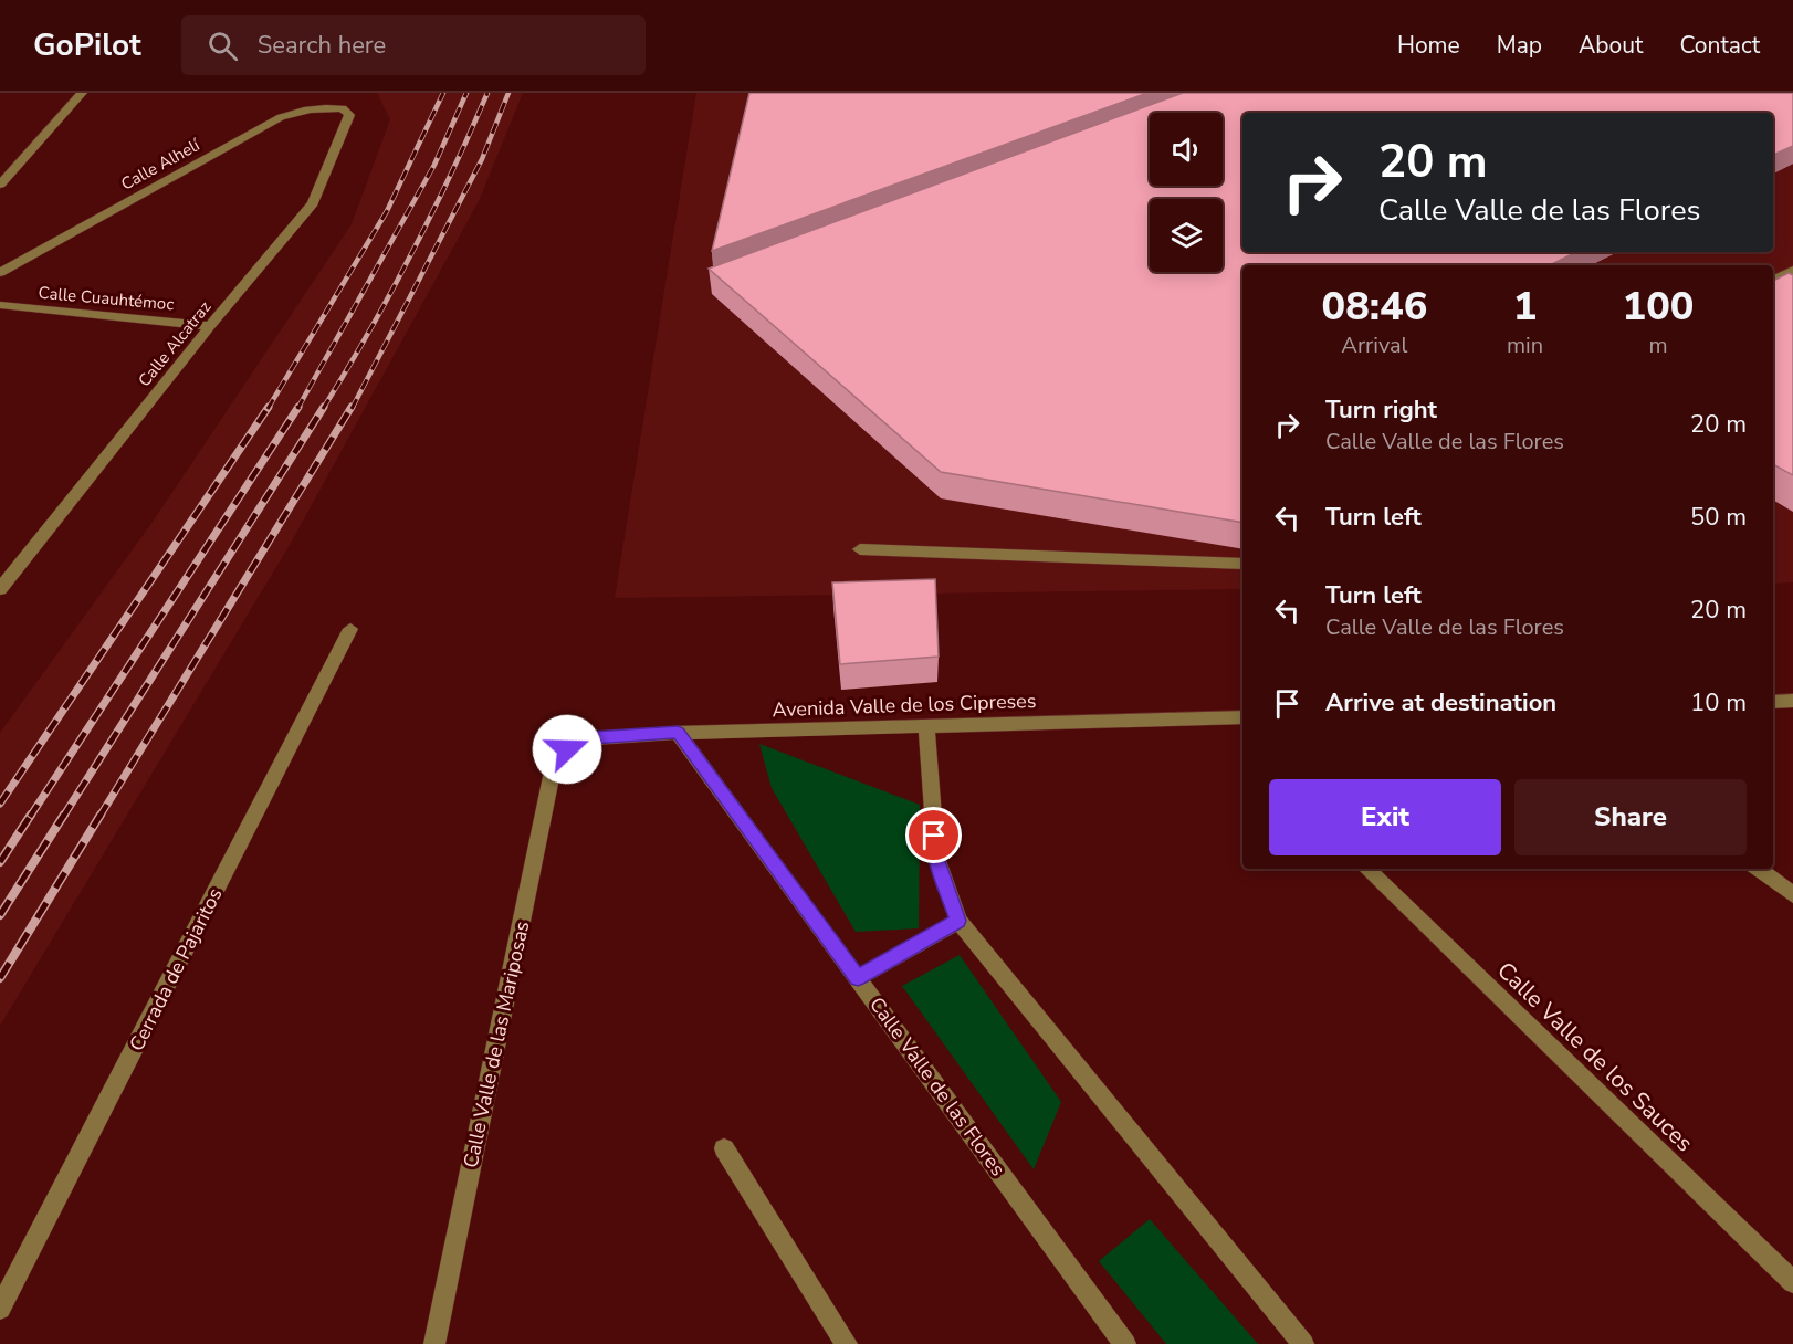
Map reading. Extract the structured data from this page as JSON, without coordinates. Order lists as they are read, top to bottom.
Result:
{
  "streets": {
    "street": [
      "Calle Alhelí",
      "Calle Cuauhtémoc",
      "Calle Alcatraz",
      "Avenida Valle de los Cipreses",
      "Cerrada de Pajaritos",
      "Calle Valle de las Mariposas",
      "Calle Valle de los Sauces",
      "Calle Valle de las Flores"
    ]
  },
  "crossings": [
    ["Calle Alhelí", "Calle Alcatraz"],
    ["Calle Cuauhtémoc", "Calle Alcatraz"],
    ["Avenida Valle de los Cipreses", "Calle Valle de las Mariposas"],
    ["Avenida Valle de los Cipreses", "Calle Valle de las Flores"]
  ],
  "page": {
    "header": "GoPilot",
    "search": "Search here",
    "nav": [
      "Home",
      "Map",
      "About",
      "Contact"
    ],
    "turn": ["20 m", "Calle Valle de las Flores"],
    "eta": [
      "08:46",
      "Arrival",
      "1",
      "min",
      "100",
      "m"
    ],
    "list": [
      {
        "name": "Turn right",
        "note": "Calle Valle de las Flores",
        "value": "20 m"
      },
      {
        "name": "Turn left",
        "value": "50 m"
      },
      {
        "name": "Turn left",
        "note": "Calle Valle de las Flores",
        "value": "20 m"
      },
      {
        "name": "Arrive at destination",
        "value": "10 m"
      }
    ],
    "buttons": ["Exit", "Share"]
  }
}
